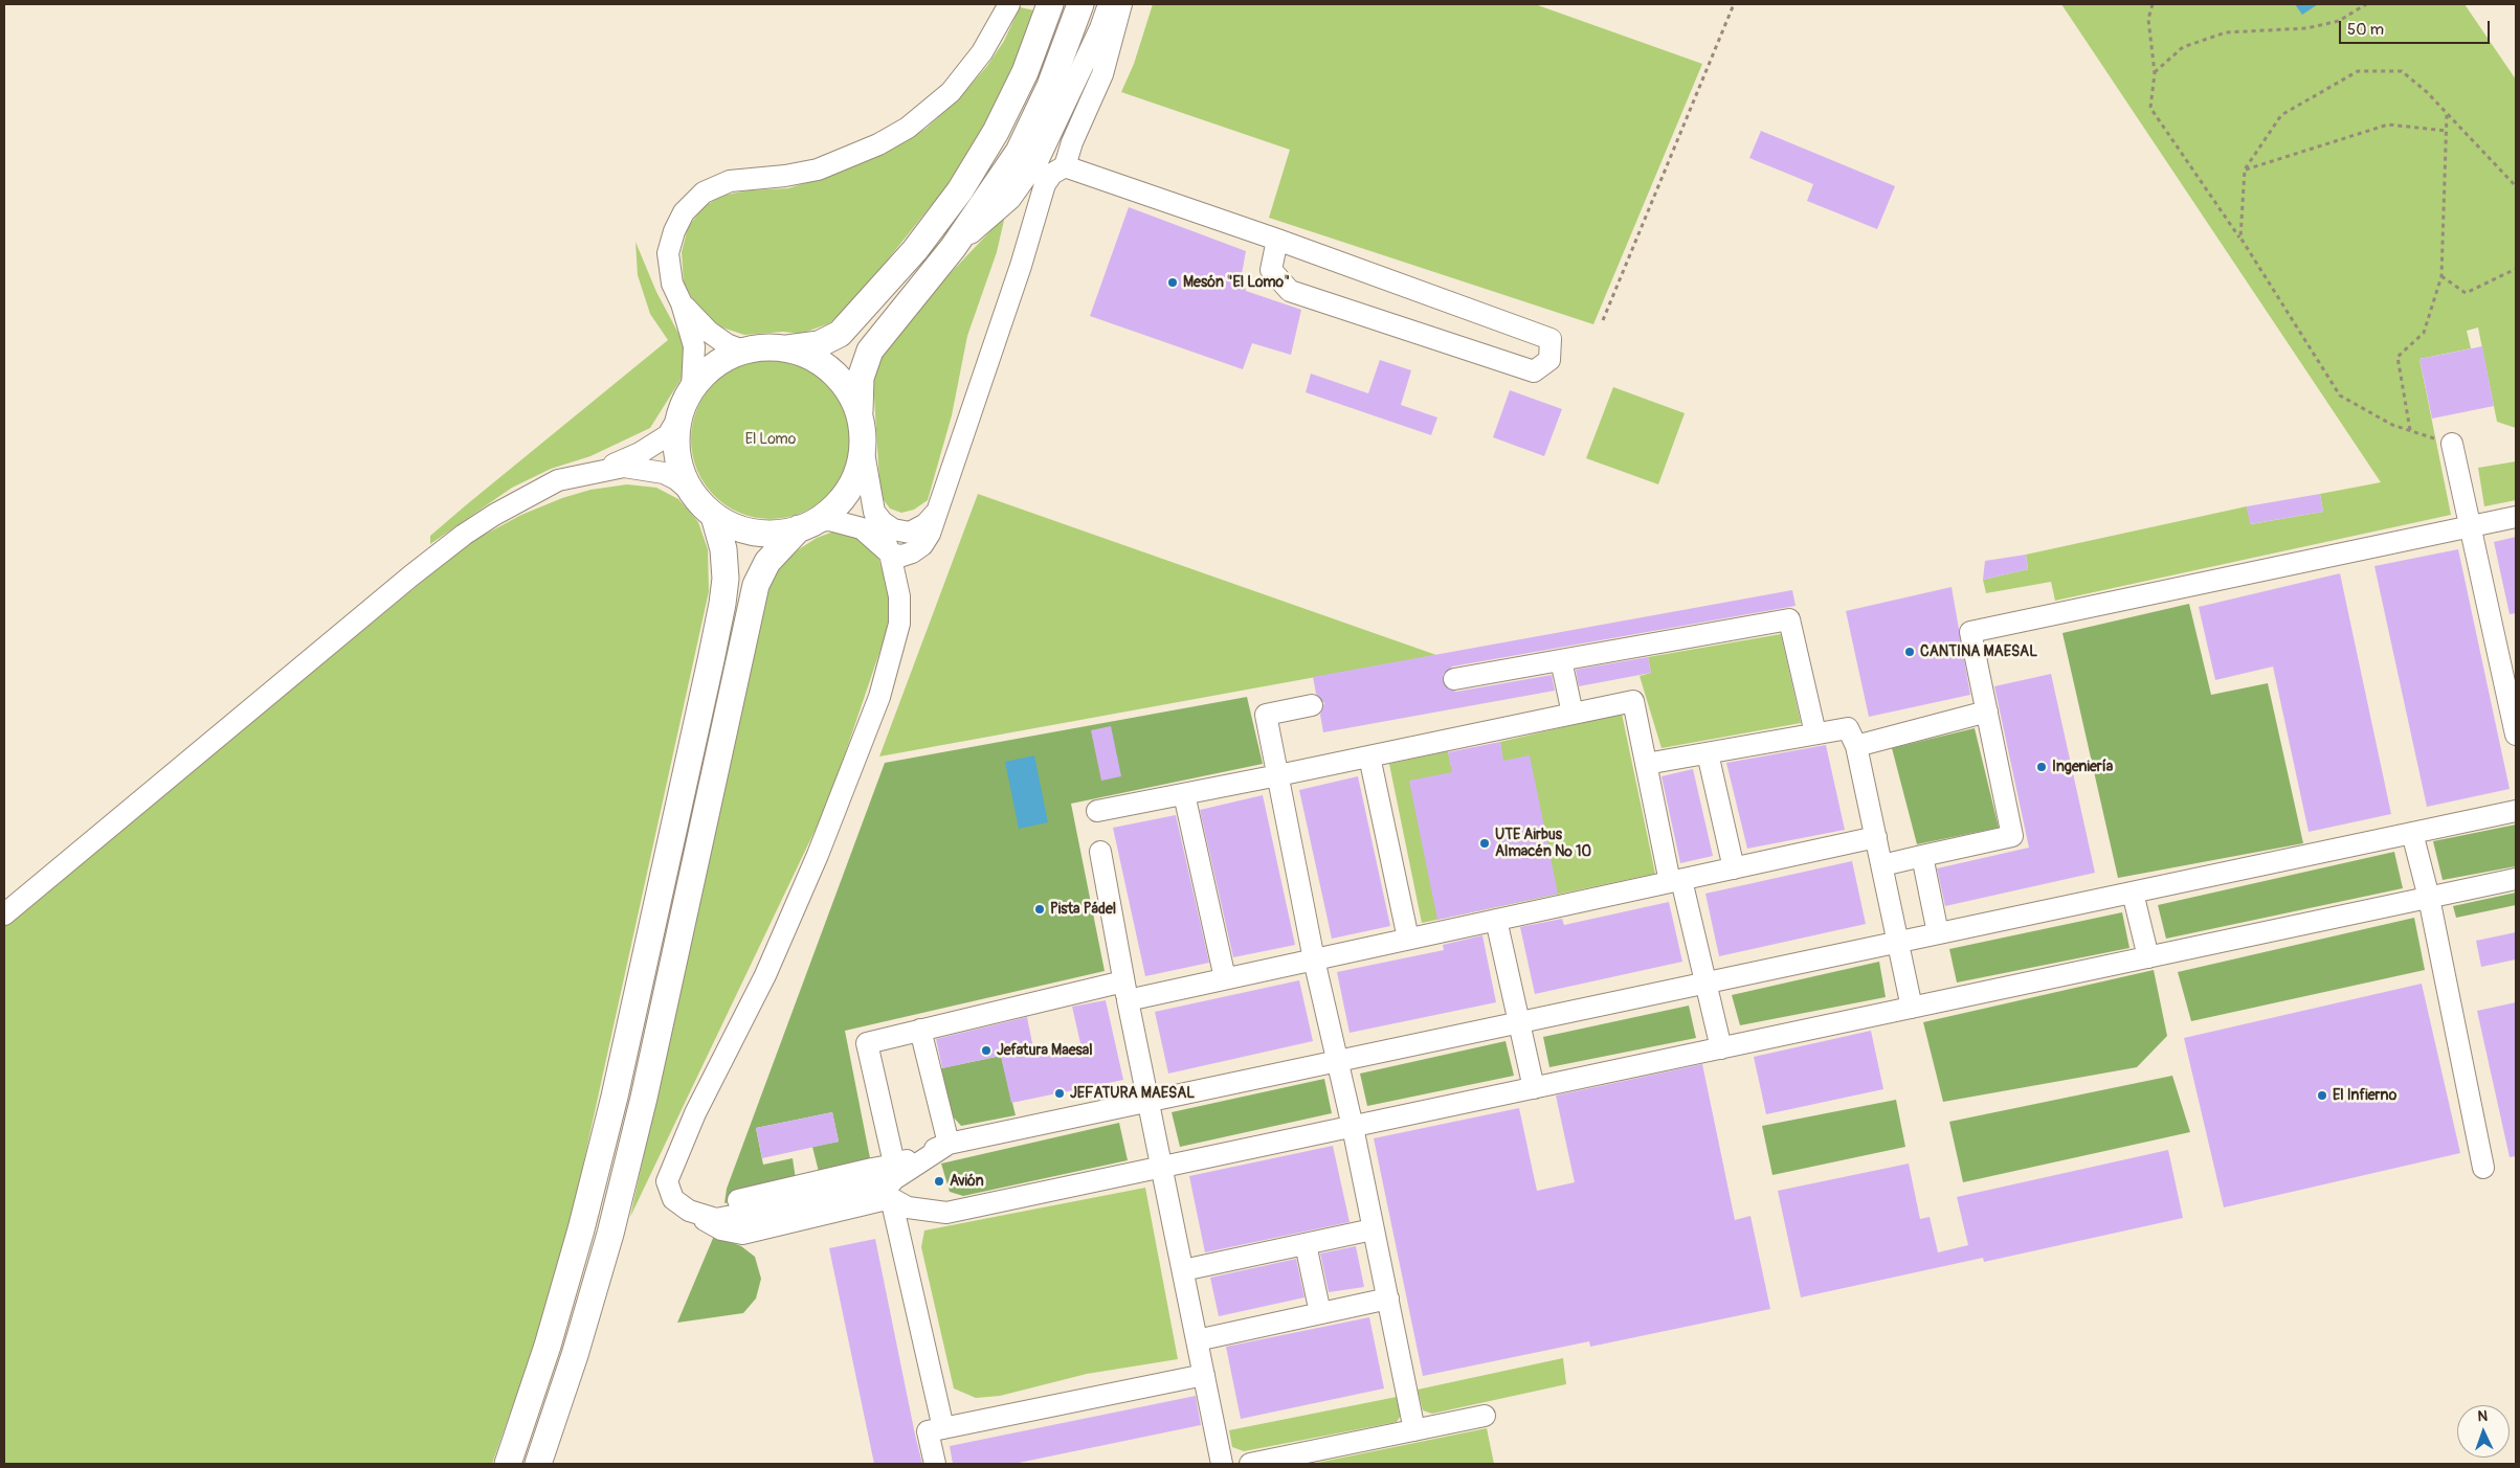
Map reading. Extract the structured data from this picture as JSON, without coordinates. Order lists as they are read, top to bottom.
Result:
{
  "parks": ["El Lomo"],
  "places": [
    "Mesón \"El Lomo\"",
    "CANTINA MAESAL",
    "Ingeniería",
    "UTE Airbus Almacén Nº 10",
    "Pista Pádel",
    "Jefatura Maesal",
    "JEFATURA MAESAL",
    "El Infierno",
    "Avión"
  ],
  "scale_bar": "50 m",
  "north": "top"
}
